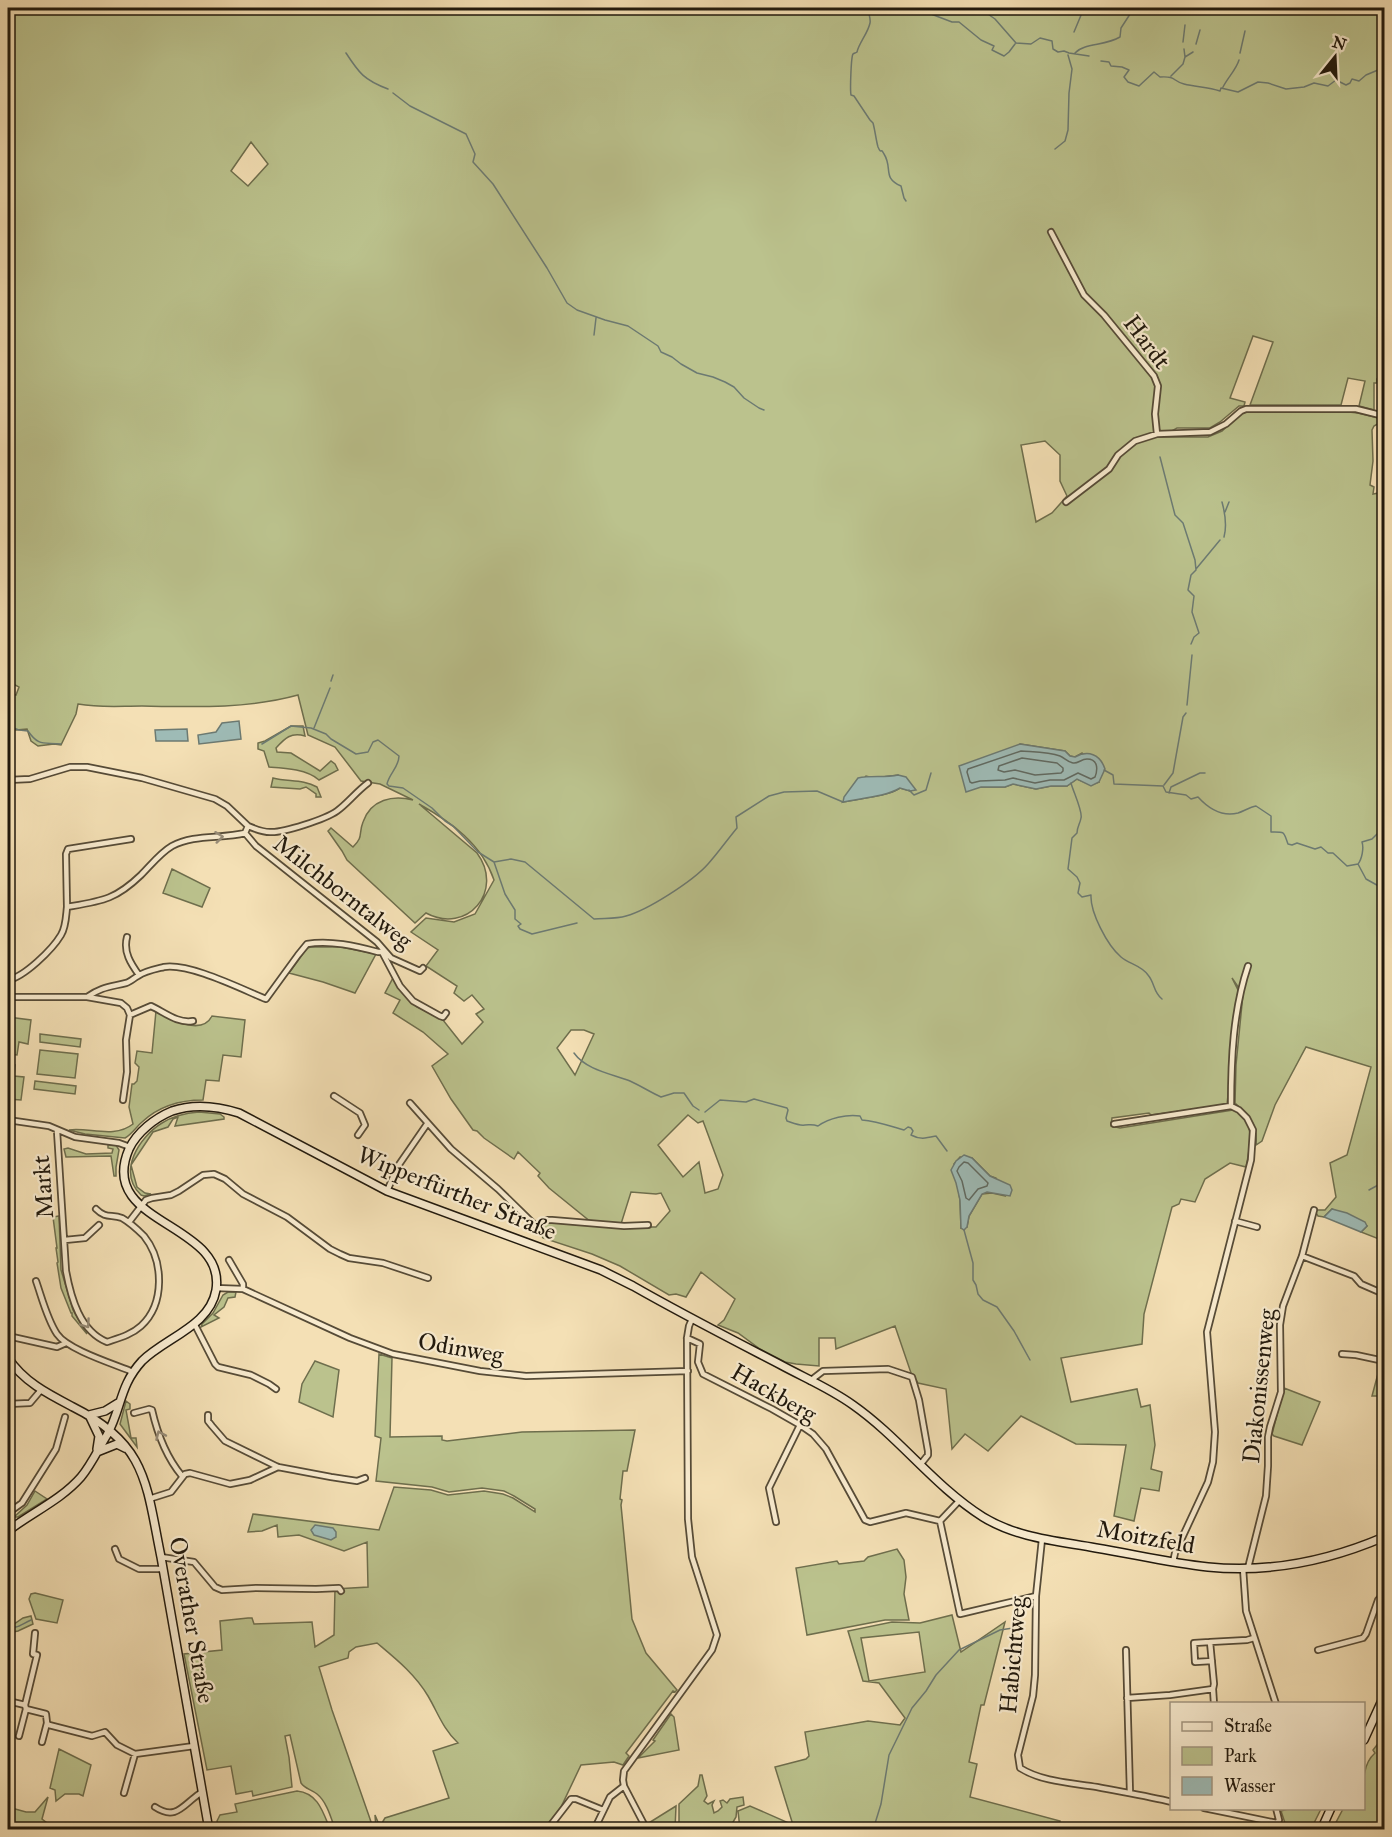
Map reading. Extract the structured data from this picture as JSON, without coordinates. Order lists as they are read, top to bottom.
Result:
{
  "streets": {
    "main road": ["Wipperfürther Straße", "Moitzfeld", "Overather Straße"],
    "street": [
      "Hardt",
      "Milchborntalweg",
      "Markt",
      "Odinweg",
      "Diakonissenweg",
      "Hackberg",
      "Habichtweg"
    ]
  },
  "crossings": [
    ["Wipperfürther Straße", "Odinweg"],
    ["Wipperfürther Straße", "Moitzfeld"],
    ["Diakonissenweg", "Moitzfeld"],
    ["Moitzfeld", "Habichtweg"]
  ],
  "legend": ["Straße", "Park", "Wasser"],
  "north": "top"
}
